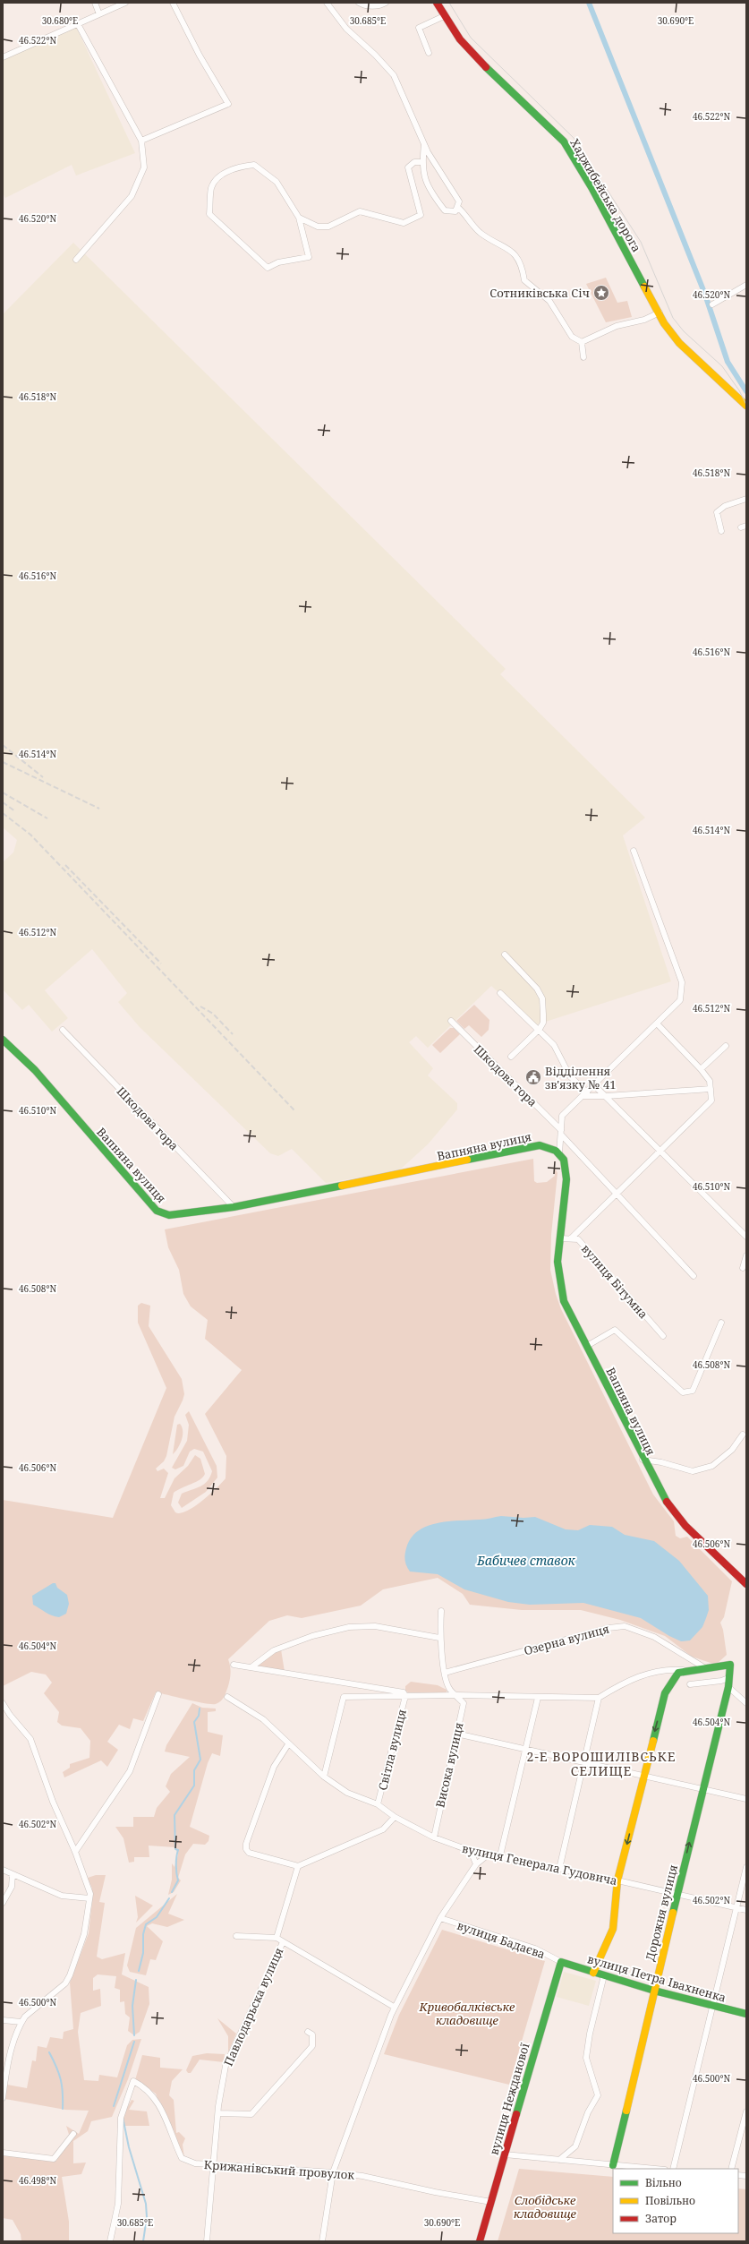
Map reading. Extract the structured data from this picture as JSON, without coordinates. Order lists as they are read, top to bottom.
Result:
{
  "streets": {
    "street": [
      "Хаджибейська дорога",
      "Шкодова гора",
      "Вапняна вулиця",
      "вулиця Бітумна",
      "Озерна вулиця",
      "Світла вулиця",
      "Висока вулиця",
      "вулиця Генерала Гудовича",
      "Дорожня вулиця",
      "вулиця Бадаєва",
      "вулиця Петра Івахненка",
      "Павлодарьска вулиця",
      "вулиця Нежданової",
      "Крижанівський провулок"
    ]
  },
  "crossings": [
    ["Шкодова гора", "Вапняна вулиця"],
    ["Вапняна вулиця", "вулиця Бітумна"],
    ["Озерна вулиця", "Дорожня вулиця"],
    ["Світла вулиця", "вулиця Генерала Гудовича"],
    ["Висока вулиця", "вулиця Генерала Гудовича"],
    ["вулиця Генерала Гудовича", "Дорожня вулиця"],
    ["Дорожня вулиця", "вулиця Петра Івахненка"],
    ["вулиця Бадаєва", "вулиця Петра Івахненка"],
    ["вулиця Бадаєва", "вулиця Нежданової"],
    ["вулиця Петра Івахненка", "вулиця Нежданової"],
    ["Павлодарьска вулиця", "Крижанівський провулок"],
    ["вулиця Нежданової", "Крижанівський провулок"]
  ],
  "districts": ["2-Е ВОРОШИЛІВСЬКЕ СЕЛИЩЕ"],
  "water": ["Бабичев ставок"],
  "parks": ["Кривобалківське кладовище", "Слобідське кладовище"],
  "places": {
    "place": ["Сотниківська Січ"],
    "public building": ["Відділення зв'язку № 41"]
  },
  "legend": ["Вільно", "Повільно", "Затор"],
  "coordinates": [
    "30.680°E",
    "30.685°E",
    "30.690°E",
    "46.522°N",
    "46.520°N",
    "46.518°N",
    "46.516°N",
    "46.514°N",
    "46.512°N",
    "46.510°N",
    "46.508°N",
    "46.506°N",
    "46.504°N",
    "46.502°N",
    "46.500°N",
    "46.498°N"
  ]
}
